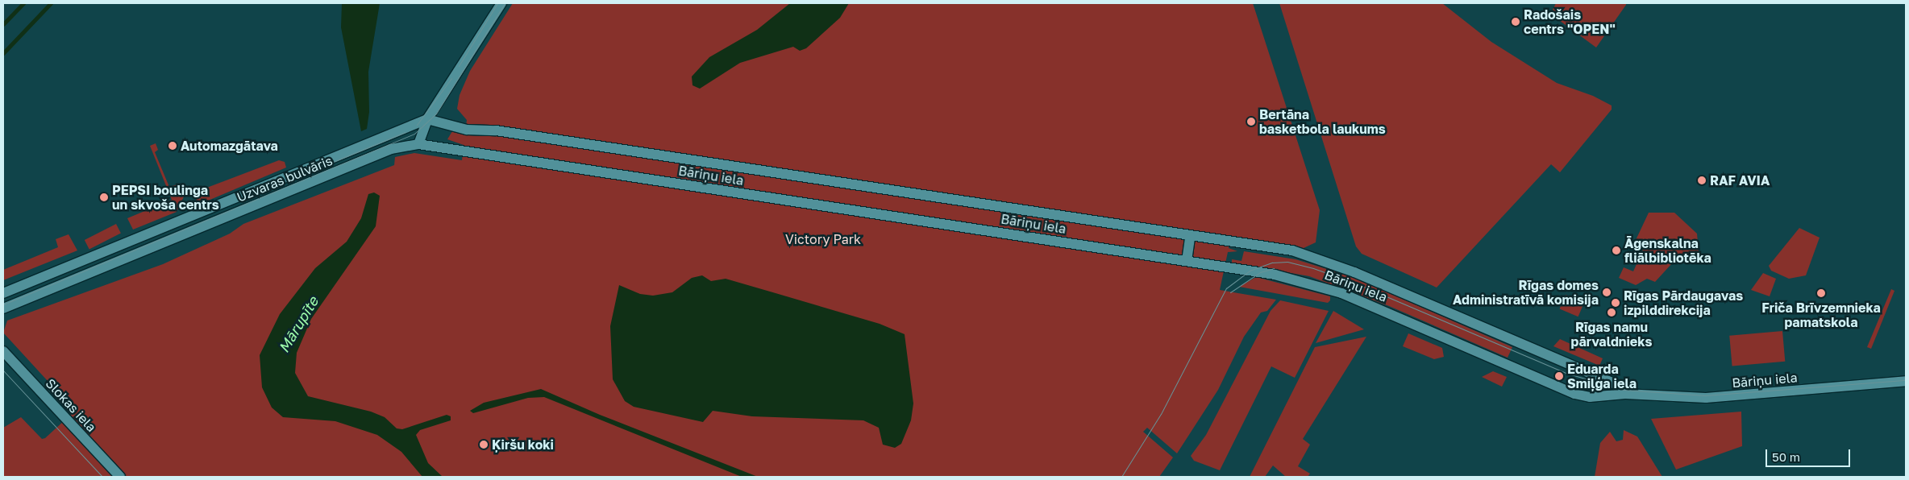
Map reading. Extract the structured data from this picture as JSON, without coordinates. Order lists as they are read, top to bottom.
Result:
{
  "streets": {
    "street": ["Bāriņu iela", "Uzvaras bulvāris", "Slokas iela"]
  },
  "crossings": [
    ["Bāriņu iela", "Uzvaras bulvāris"]
  ],
  "water": ["Mārupīte"],
  "parks": ["Victory Park"],
  "places": [
    "Radošais centrs \"OPEN\"",
    "Bertāna basketbola laukums",
    "Automazgātava",
    "RAF AVIA",
    "PEPSI boulinga un skvoša centrs",
    "Āgenskalna fliālbibliotēka",
    "Rīgas domes Administratīvā komisija",
    "Friča Brīvzemnieka pamatskola",
    "Rīgas Pārdaugavas izpilddirekcija",
    "Rīgas namu pārvaldnieks",
    "Eduarda Smiļģa iela",
    "Ķiršu koki"
  ],
  "scale_bar": "50 m"
}
